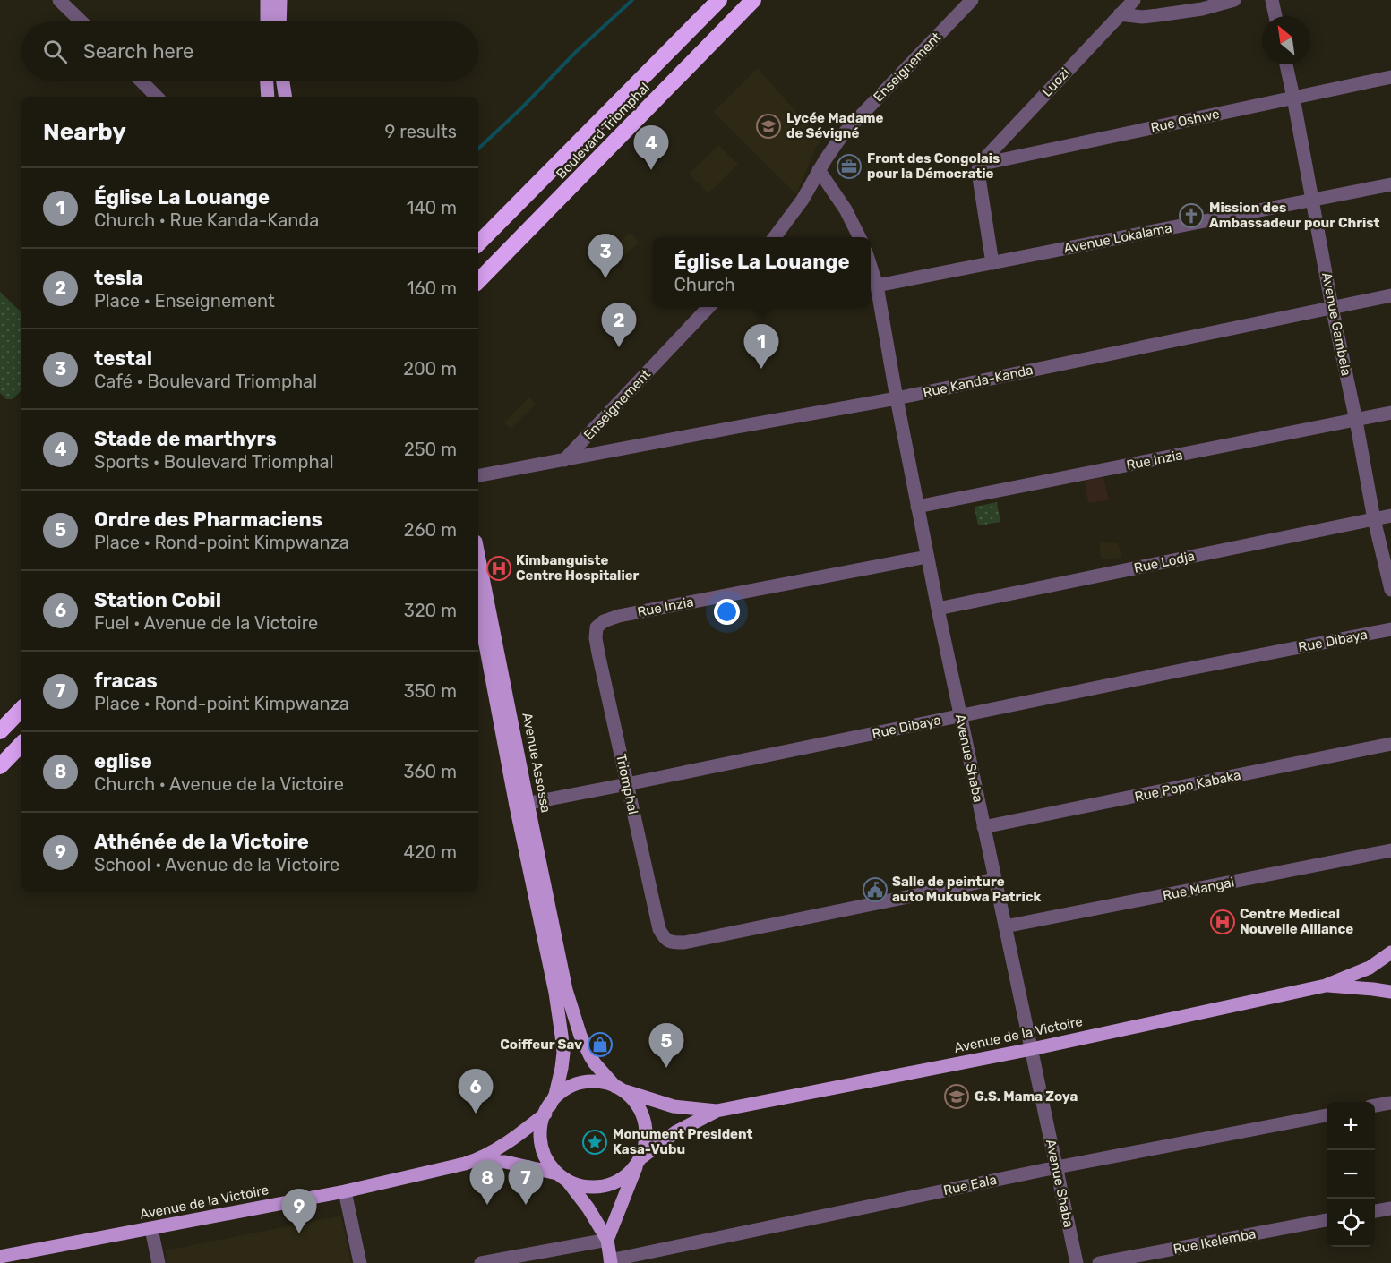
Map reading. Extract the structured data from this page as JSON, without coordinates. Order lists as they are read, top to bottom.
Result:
{
  "streets": {
    "highway": ["Boulevard Triomphal"],
    "main road": ["Avenue Assossa", "Avenue de la Victoire"],
    "street": [
      "Enseignement",
      "Luozi",
      "Rue Oshwe",
      "Avenue Lokalama",
      "Avenue Gambela",
      "Rue Kanda-Kanda",
      "Rue Inzia",
      "Rue Lodja",
      "Rue Dibaya",
      "Avenue Shaba",
      "Triomphal",
      "Rue Popo Kabaka",
      "Rue Mangai",
      "Rue Eala",
      "Rue Ikelemba"
    ]
  },
  "crossings": [
    ["Enseignement", "Rue Kanda-Kanda"],
    ["Luozi", "Rue Oshwe"],
    ["Rue Oshwe", "Avenue Gambela"],
    ["Avenue Lokalama", "Avenue Gambela"],
    ["Avenue Lokalama", "Avenue Shaba"],
    ["Avenue Gambela", "Rue Kanda-Kanda"],
    ["Avenue Gambela", "Rue Inzia"],
    ["Avenue Gambela", "Rue Lodja"],
    ["Rue Kanda-Kanda", "Avenue Shaba"],
    ["Rue Inzia", "Avenue Shaba"],
    ["Rue Inzia", "Triomphal"],
    ["Rue Lodja", "Avenue Shaba"],
    ["Rue Dibaya", "Avenue Shaba"],
    ["Rue Dibaya", "Avenue Assossa"],
    ["Rue Dibaya", "Triomphal"],
    ["Avenue Shaba", "Triomphal"],
    ["Avenue Shaba", "Rue Popo Kabaka"],
    ["Avenue Shaba", "Rue Mangai"],
    ["Avenue Shaba", "Avenue de la Victoire"],
    ["Avenue Shaba", "Rue Eala"]
  ],
  "places": {
    "school or university": ["Lycée Madame de Sévigné", "G.S. Mama Zoya"],
    "office": ["Front des Congolais pour la Démocratie"],
    "church": ["Mission des Ambassadeur pour Christ"],
    "hospital": ["Kimbanguiste Centre Hospitalier", "Centre Medical Nouvelle Alliance"],
    "public building": ["Salle de peinture auto Mukubwa Patrick"],
    "shop": ["Coiffeur Sav"],
    "place": ["Monument President Kasa-Vubu"]
  },
  "north": "top left",
  "page": {
    "search": "Search here",
    "heading": ["Nearby", "9 results"],
    "pins": [
      "4",
      "3",
      "2",
      "1",
      "5",
      "6",
      "7",
      "8",
      "9"
    ],
    "list": [
      {
        "mark": "1",
        "name": "Église La Louange",
        "note": "Church · Rue Kanda-Kanda",
        "value": "140 m"
      },
      {
        "mark": "2",
        "name": "tesla",
        "note": "Place · Enseignement",
        "value": "160 m"
      },
      {
        "mark": "3",
        "name": "testal",
        "note": "Café · Boulevard Triomphal",
        "value": "200 m"
      },
      {
        "mark": "4",
        "name": "Stade de marthyrs",
        "note": "Sports · Boulevard Triomphal",
        "value": "250 m"
      },
      {
        "mark": "5",
        "name": "Ordre des Pharmaciens",
        "note": "Place · Rond-point Kimpwanza",
        "value": "260 m"
      },
      {
        "mark": "6",
        "name": "Station Cobil",
        "note": "Fuel · Avenue de la Victoire",
        "value": "320 m"
      },
      {
        "mark": "7",
        "name": "fracas",
        "note": "Place · Rond-point Kimpwanza",
        "value": "350 m"
      },
      {
        "mark": "8",
        "name": "eglise",
        "note": "Church · Avenue de la Victoire",
        "value": "360 m"
      },
      {
        "mark": "9",
        "name": "Athénée de la Victoire",
        "note": "School · Avenue de la Victoire",
        "value": "420 m"
      }
    ],
    "popup": ["Église La Louange", "Church"],
    "map_buttons": ["+", "−"]
  }
}
